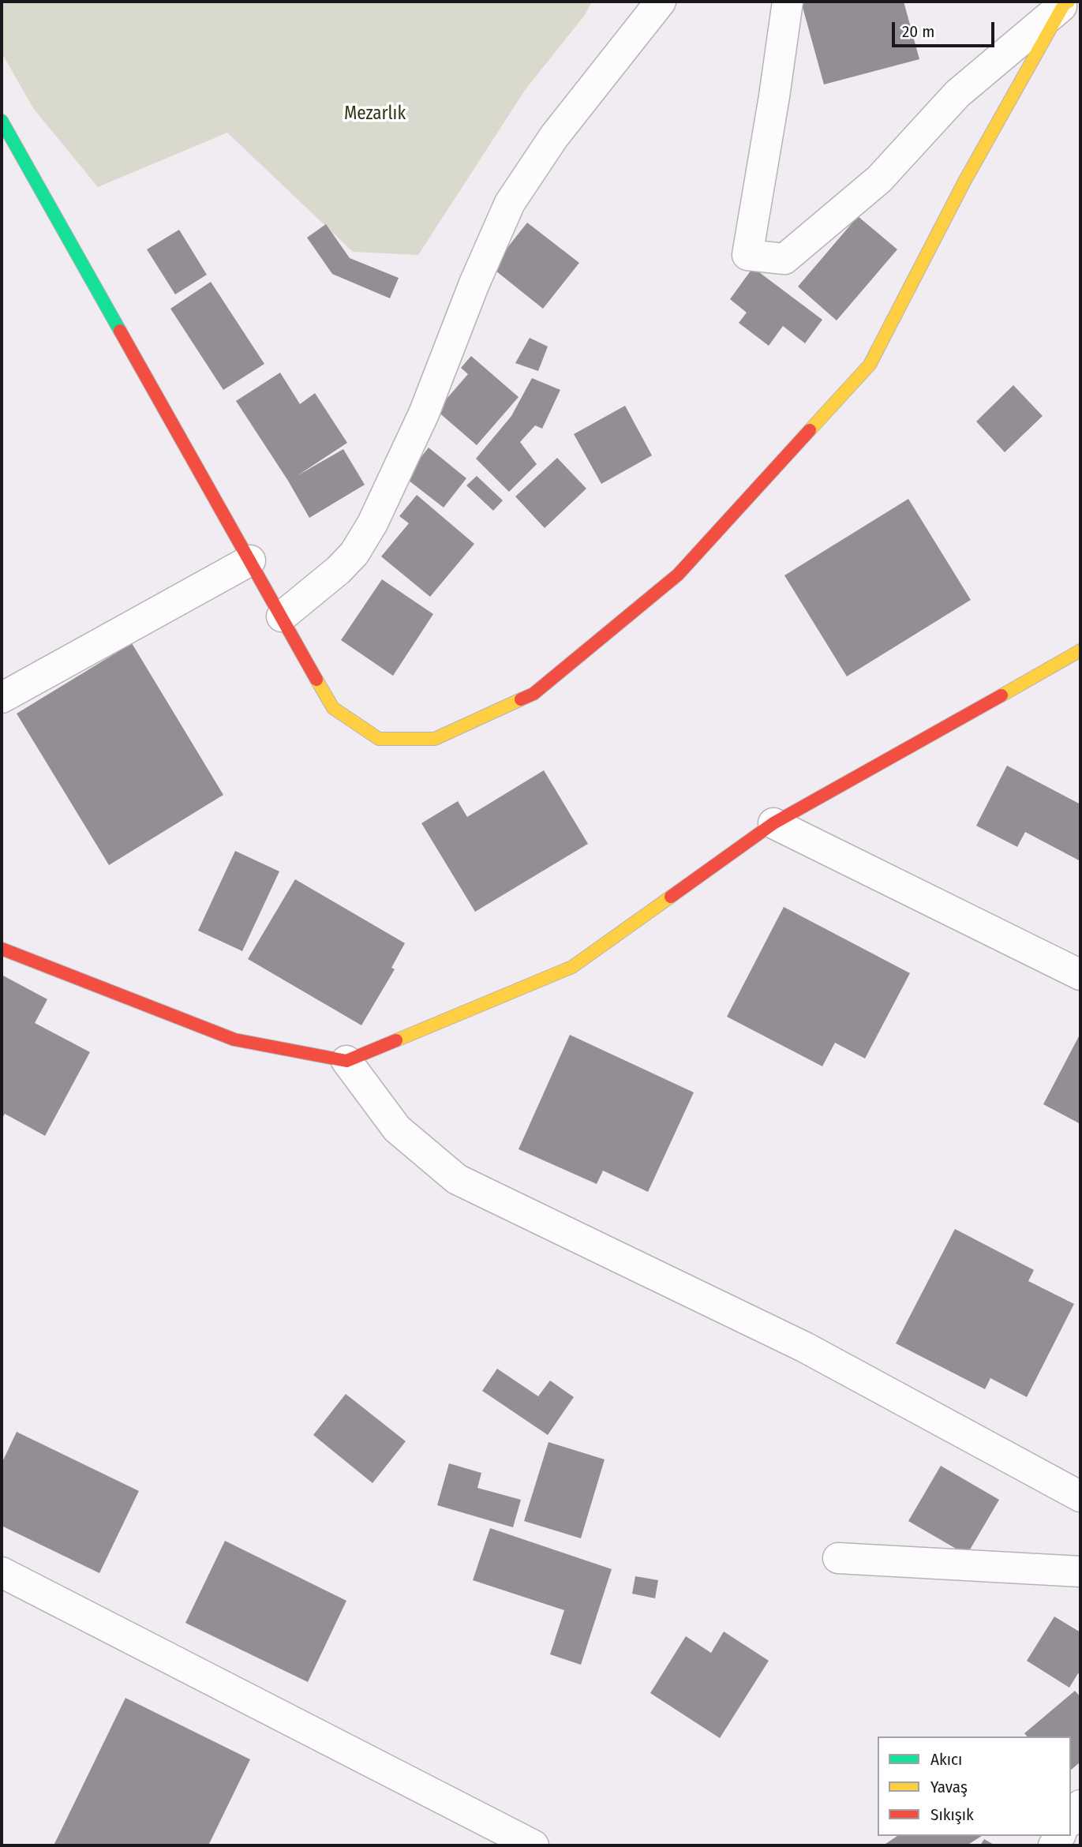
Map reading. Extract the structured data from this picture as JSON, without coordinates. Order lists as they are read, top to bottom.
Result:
{
  "parks": ["Mezarlık"],
  "legend": ["Akıcı", "Yavaş", "Sıkışık"],
  "scale_bar": "20 m"
}
